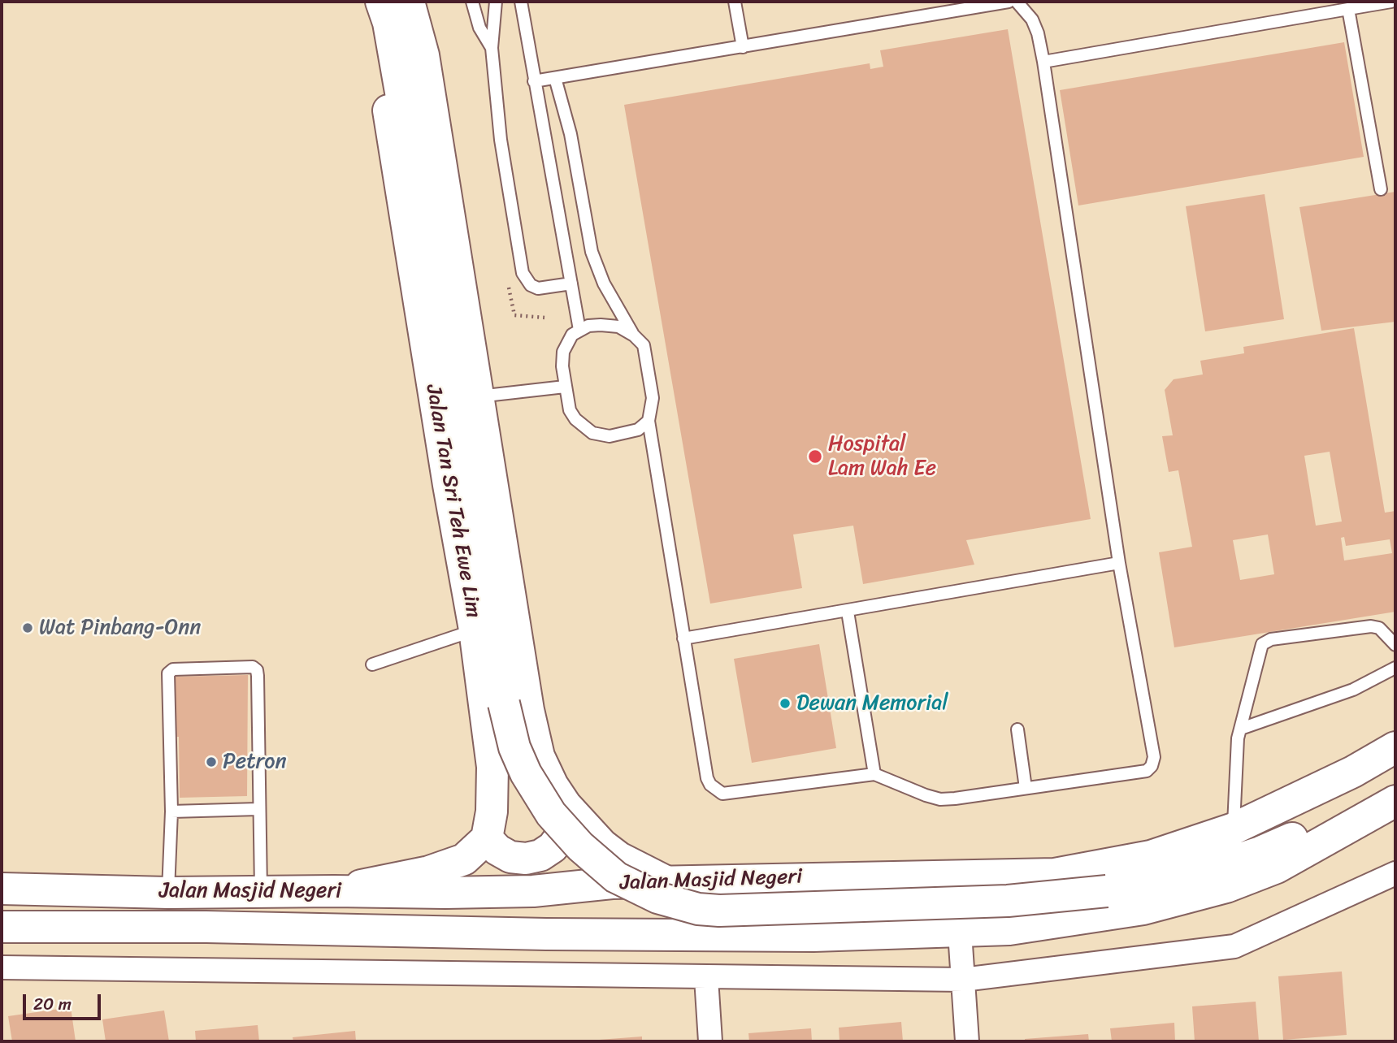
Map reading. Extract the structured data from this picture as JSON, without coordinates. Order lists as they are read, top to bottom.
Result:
{
  "streets": {
    "main road": ["Jalan Tan Sri Teh Ewe Lim", "Jalan Masjid Negeri"]
  },
  "crossings": [
    ["Jalan Tan Sri Teh Ewe Lim", "Jalan Masjid Negeri"]
  ],
  "places": [
    "Hospital Lam Wah Ee",
    "Wat Pinbang-Onn",
    "Dewan Memorial",
    "Petron"
  ],
  "scale_bar": "20 m"
}
